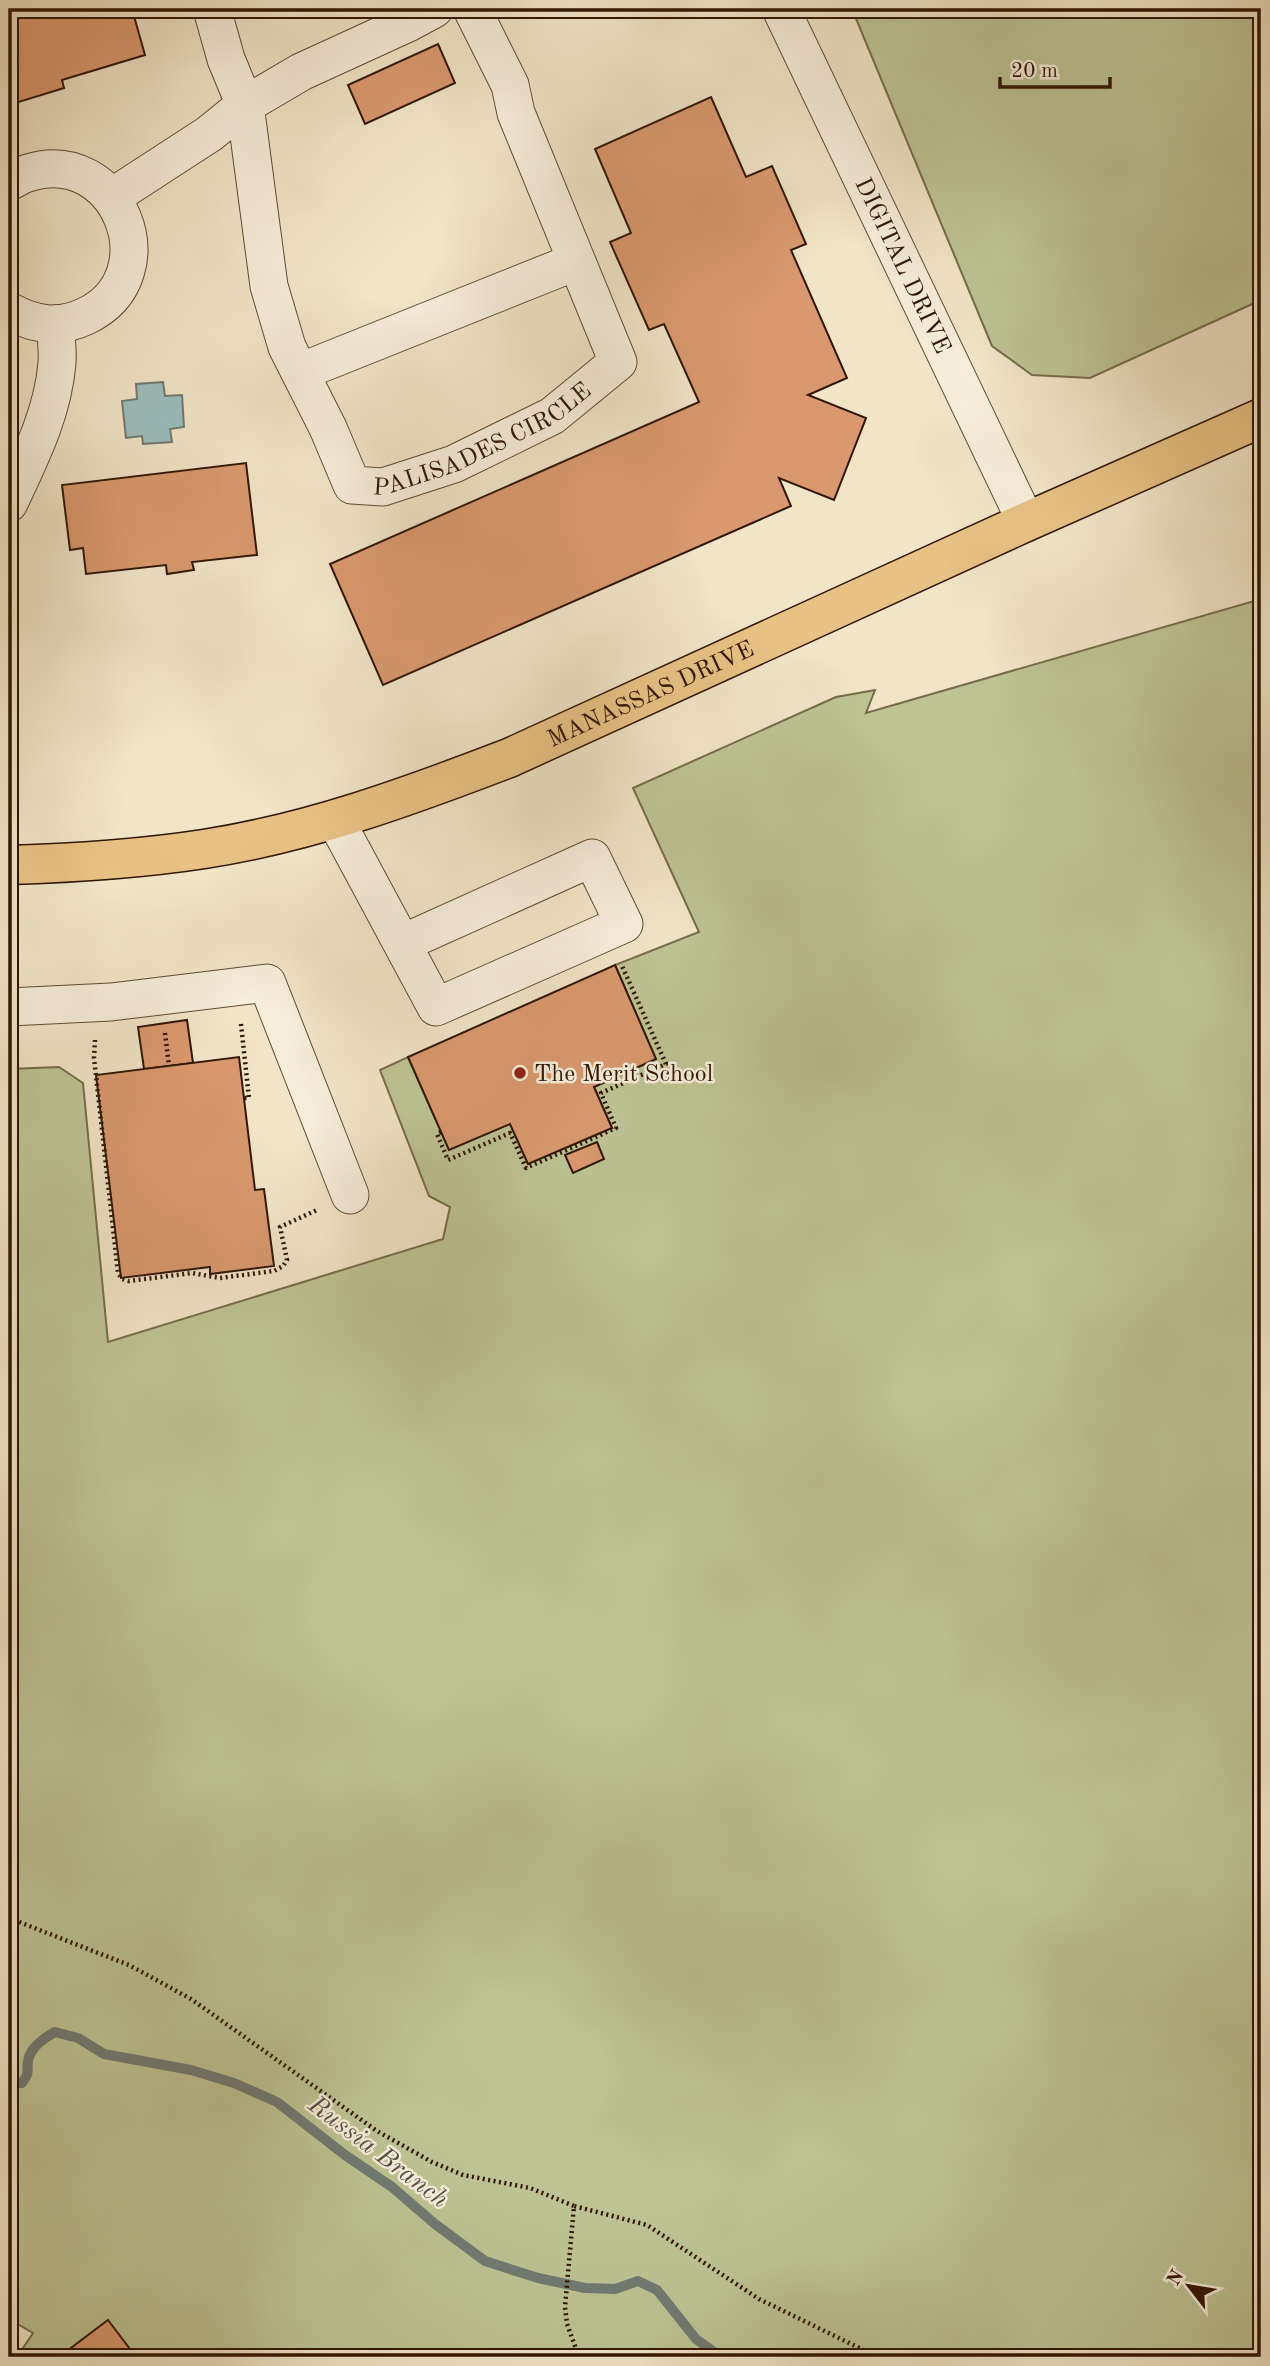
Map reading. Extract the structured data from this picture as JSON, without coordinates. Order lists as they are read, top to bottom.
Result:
{
  "streets": {
    "main road": ["MANASSAS DRIVE"],
    "street": ["DIGITAL DRIVE", "PALISADES CIRCLE"]
  },
  "crossings": [
    ["DIGITAL DRIVE", "MANASSAS DRIVE"]
  ],
  "water": ["Russia Branch"],
  "places": ["The Merit School"],
  "scale_bar": "20 m",
  "north": "top left"
}
